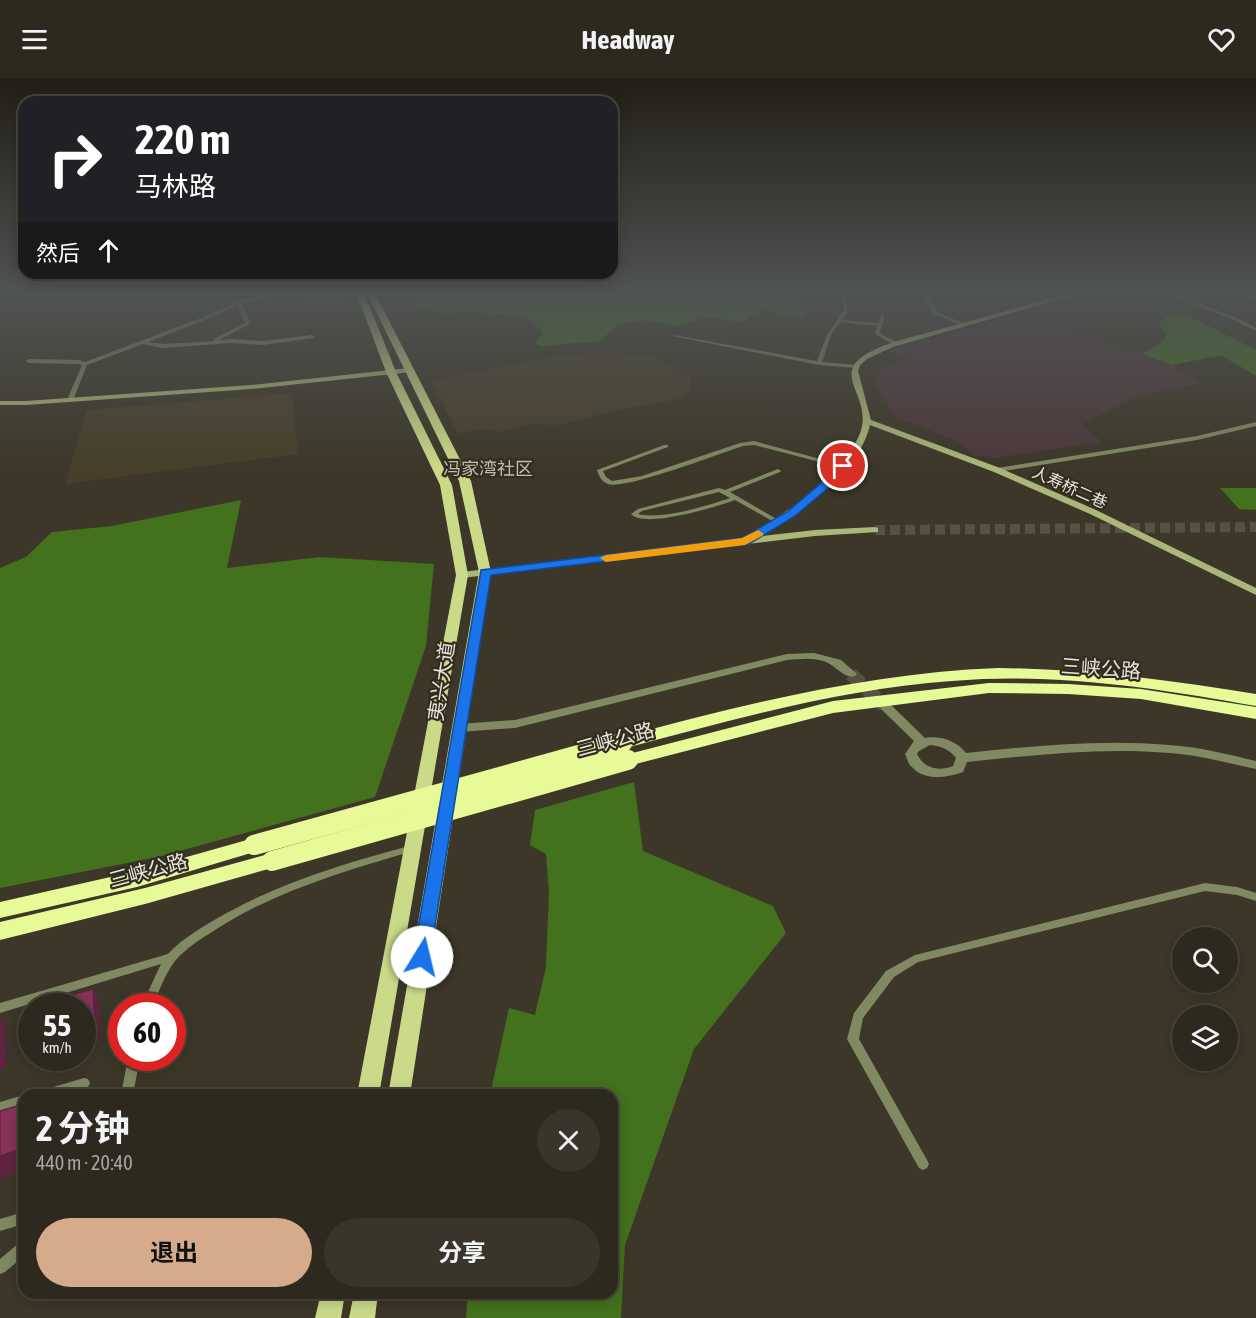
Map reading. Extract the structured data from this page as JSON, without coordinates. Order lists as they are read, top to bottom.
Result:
{
  "streets": {
    "highway": ["三峡公路"],
    "main road": ["夷兴大道"],
    "street": ["人寿桥二巷"]
  },
  "districts": ["冯家湾社区"],
  "page": {
    "header": "Headway",
    "turn": ["220 m", "马林路"],
    "then": "然后",
    "speed": "55 km/h",
    "limit": "60",
    "heading": ["2 分钟", "440 m · 20:40"],
    "buttons": ["退出", "分享"]
  }
}
